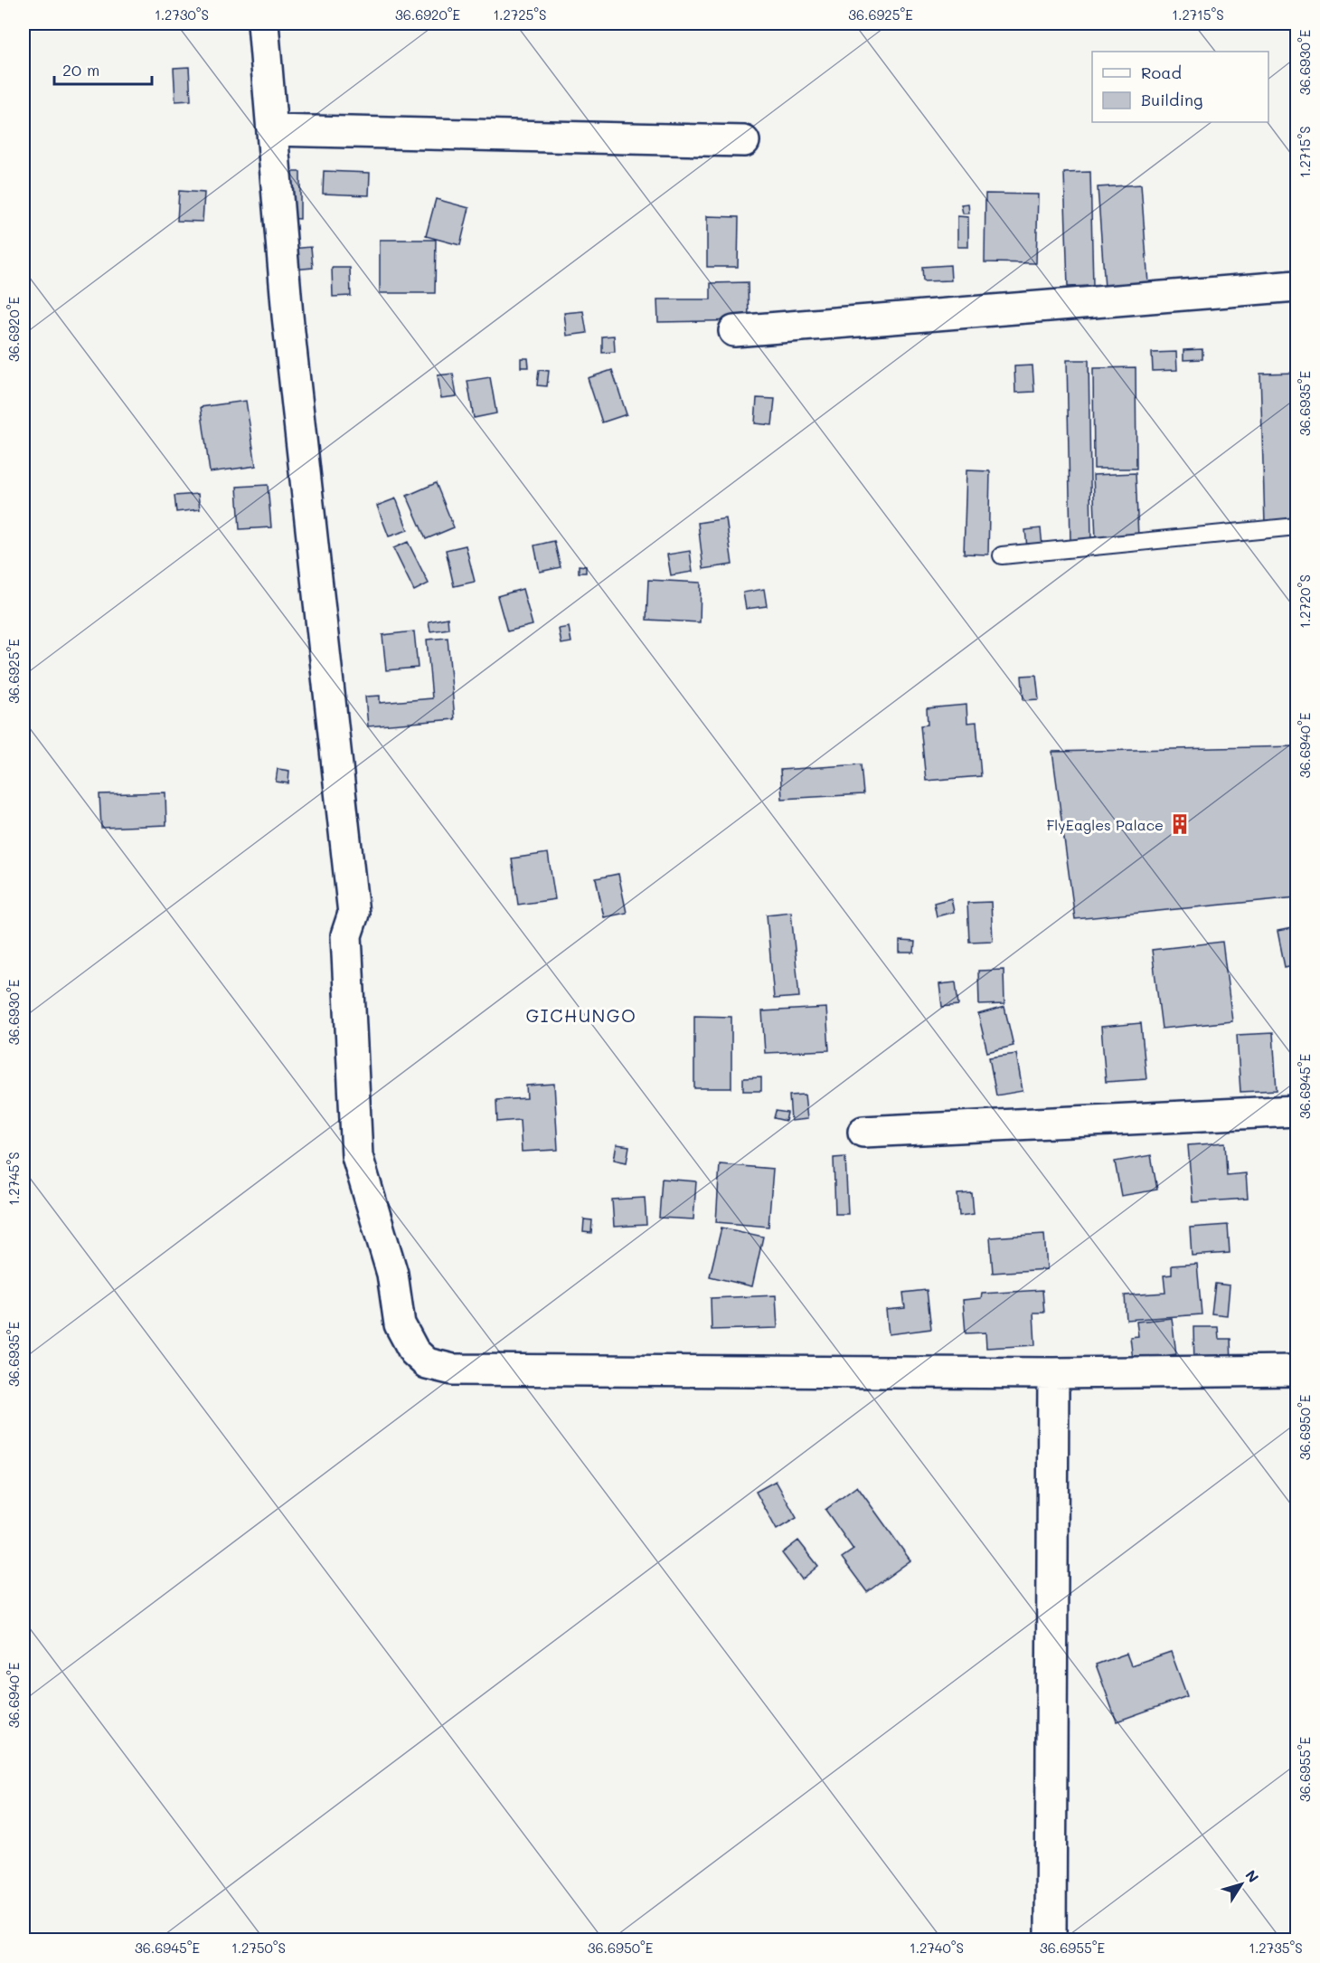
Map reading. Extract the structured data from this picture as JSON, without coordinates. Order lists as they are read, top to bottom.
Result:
{
  "districts": ["GICHUNGO"],
  "places": {
    "building": ["FlyEagles Palace"]
  },
  "legend": ["Road", "Building"],
  "scale_bar": "20 m",
  "north": "top right",
  "coordinates": [
    "1.2730°S",
    "36.6920°E",
    "1.2725°S",
    "36.6925°E",
    "1.2715°S",
    "36.6930°E",
    "36.6935°E",
    "1.2720°S",
    "36.6940°E",
    "36.6945°E",
    "1.2745°S",
    "36.6950°E",
    "36.6955°E",
    "1.2750°S",
    "1.2740°S",
    "1.2735°S"
  ]
}
